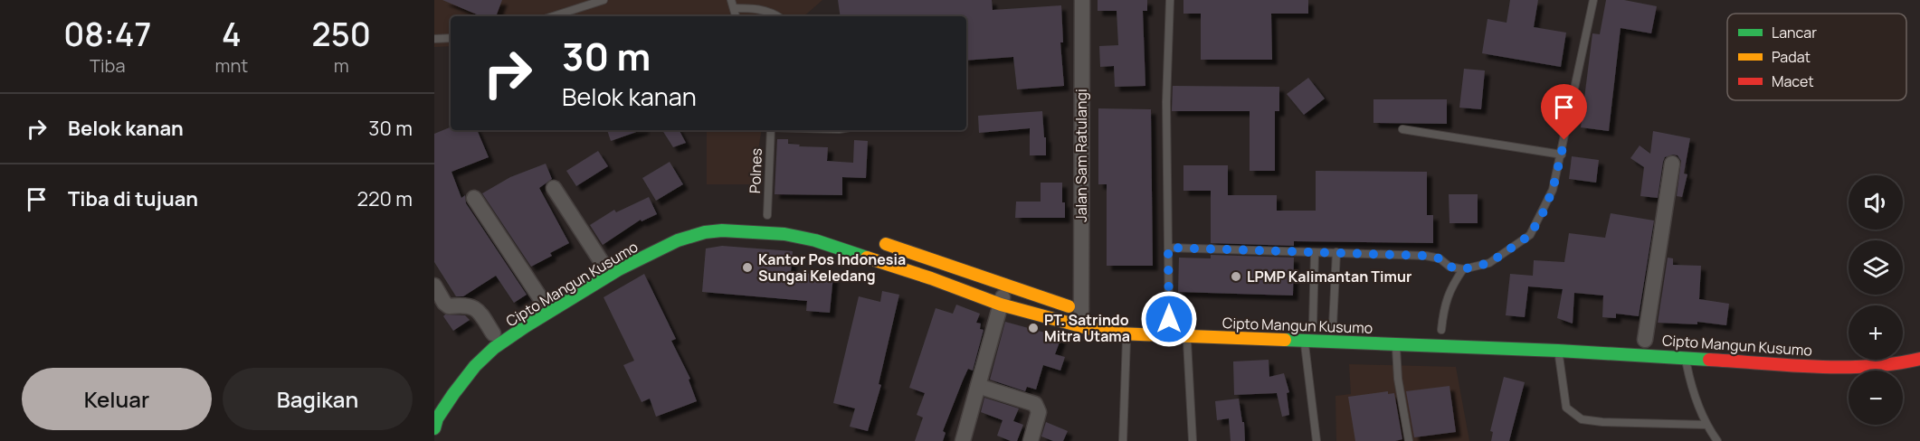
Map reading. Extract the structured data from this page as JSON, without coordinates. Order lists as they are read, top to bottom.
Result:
{
  "streets": {
    "highway": ["Cipto Mangun Kusumo"],
    "street": ["Jalan Sam Ratulangi"],
    "lane": ["Polnes"]
  },
  "places": ["Kantor Pos Indonesia Sungai Keledang", "LPMP Kalimantan Timur", "PT. Satrindo Mitra Utama"],
  "legend": ["Lancar", "Padat", "Macet"],
  "page": {
    "eta": [
      "08:47",
      "Tiba",
      "4",
      "mnt",
      "250",
      "m"
    ],
    "turn": ["30 m", "Belok kanan"],
    "list": [
      {
        "name": "Belok kanan",
        "value": "30 m"
      },
      {
        "name": "Tiba di tujuan",
        "value": "220 m"
      }
    ],
    "map_buttons": ["+", "−"],
    "buttons": ["Keluar", "Bagikan"]
  }
}
